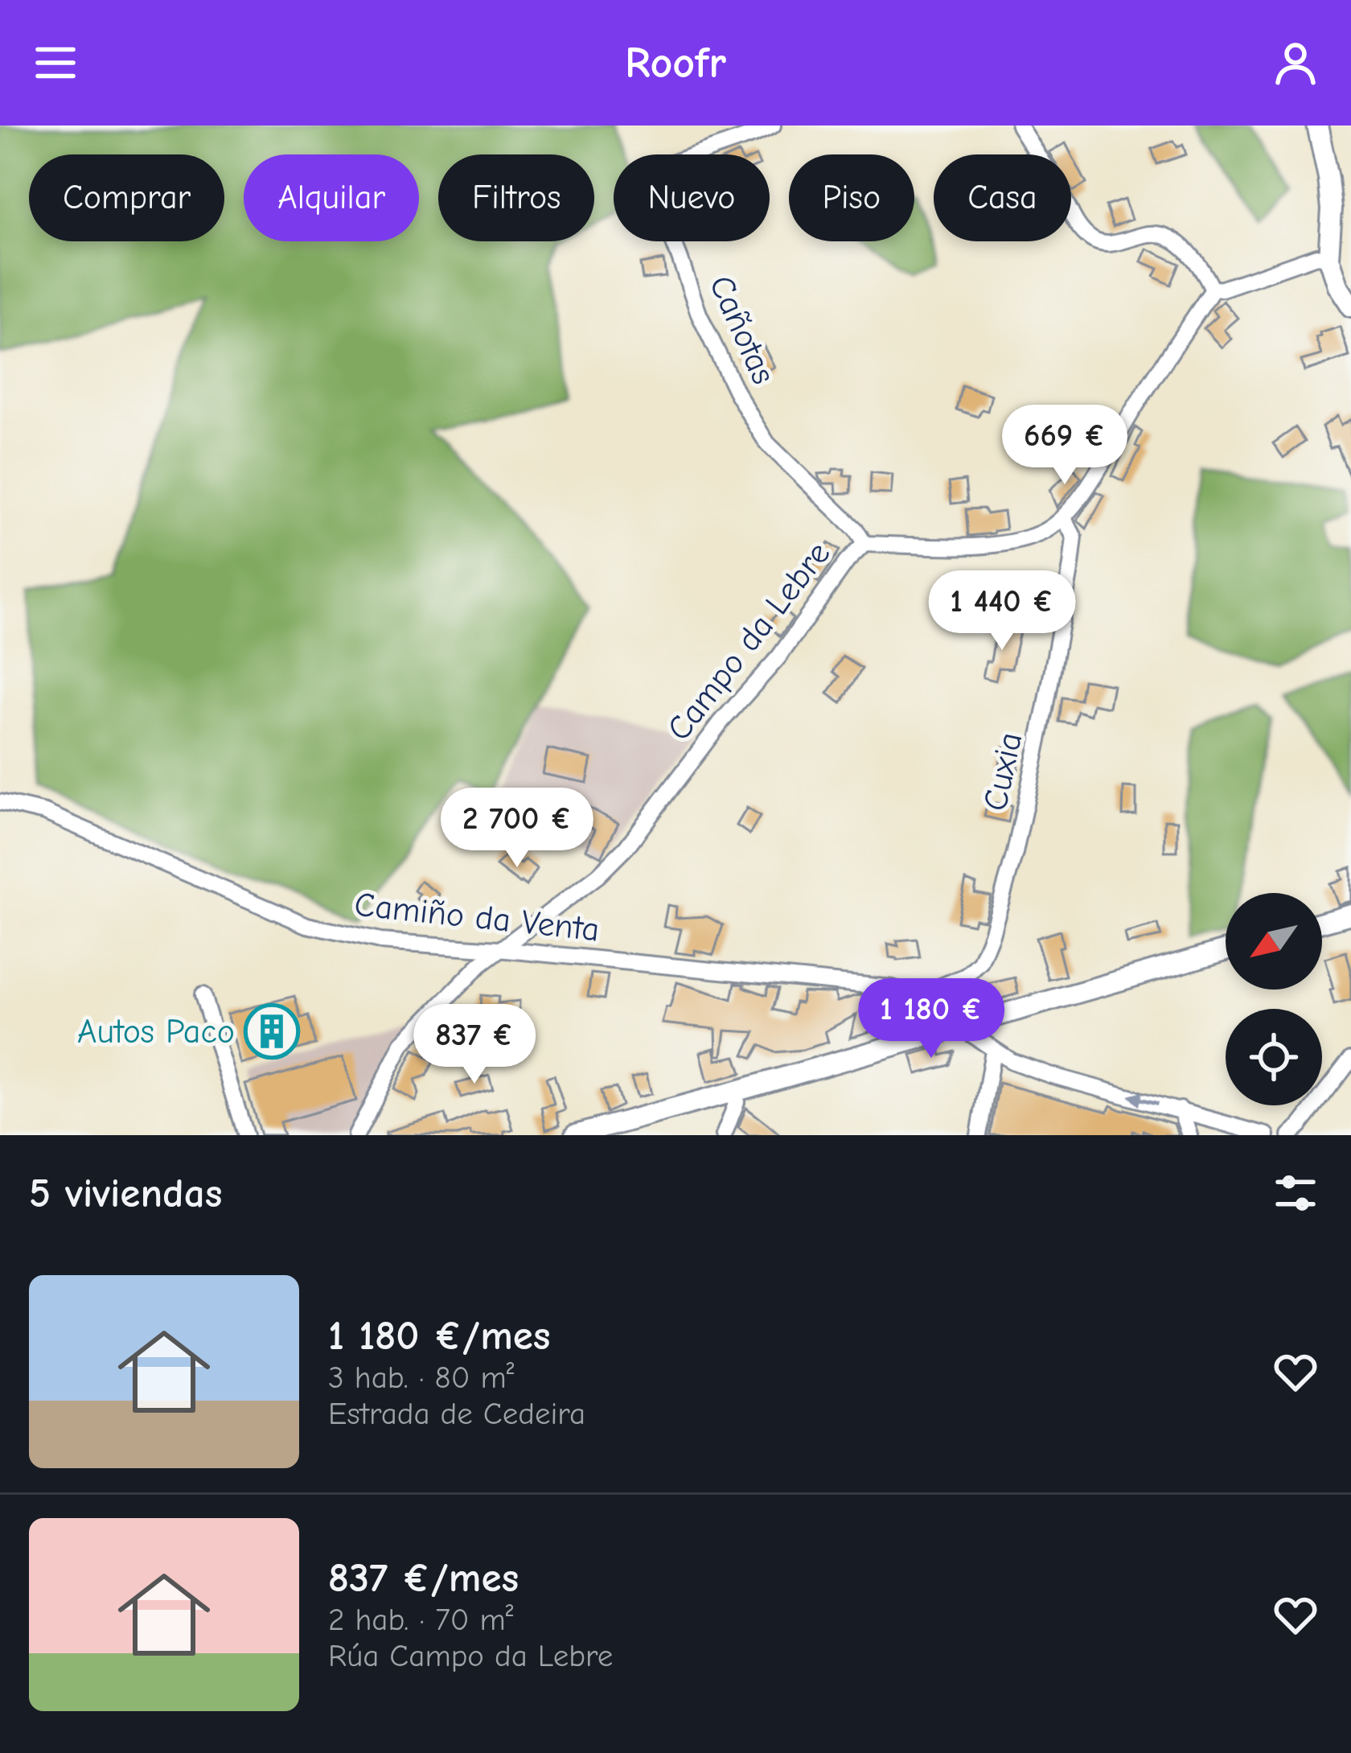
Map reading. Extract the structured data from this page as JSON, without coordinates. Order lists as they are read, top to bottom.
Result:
{
  "streets": {
    "street": [
      "Cañotas",
      "Campo da Lebre",
      "Cuxia",
      "Camiño da Venta"
    ]
  },
  "crossings": [
    ["Cañotas", "Campo da Lebre"],
    ["Campo da Lebre", "Cuxia"],
    ["Campo da Lebre", "Camiño da Venta"],
    ["Cuxia", "Camiño da Venta"]
  ],
  "places": {
    "building": ["Autos Paco"]
  },
  "north": "bottom left",
  "page": {
    "header": "Roofr",
    "chip": [
      "Comprar",
      "Alquilar",
      "Filtros",
      "Nuevo",
      "Piso",
      "Casa"
    ],
    "price": [
      "669 €",
      "1 440 €",
      "2 700 €",
      "1 180 €",
      "837 €"
    ],
    "heading": "5 viviendas",
    "list": [
      {
        "name": "1 180 €/mes",
        "note": "3 hab. · 80 m² · Estrada de Cedeira"
      },
      {
        "name": "837 €/mes",
        "note": "2 hab. · 70 m² · Rúa Campo da Lebre"
      }
    ]
  }
}
